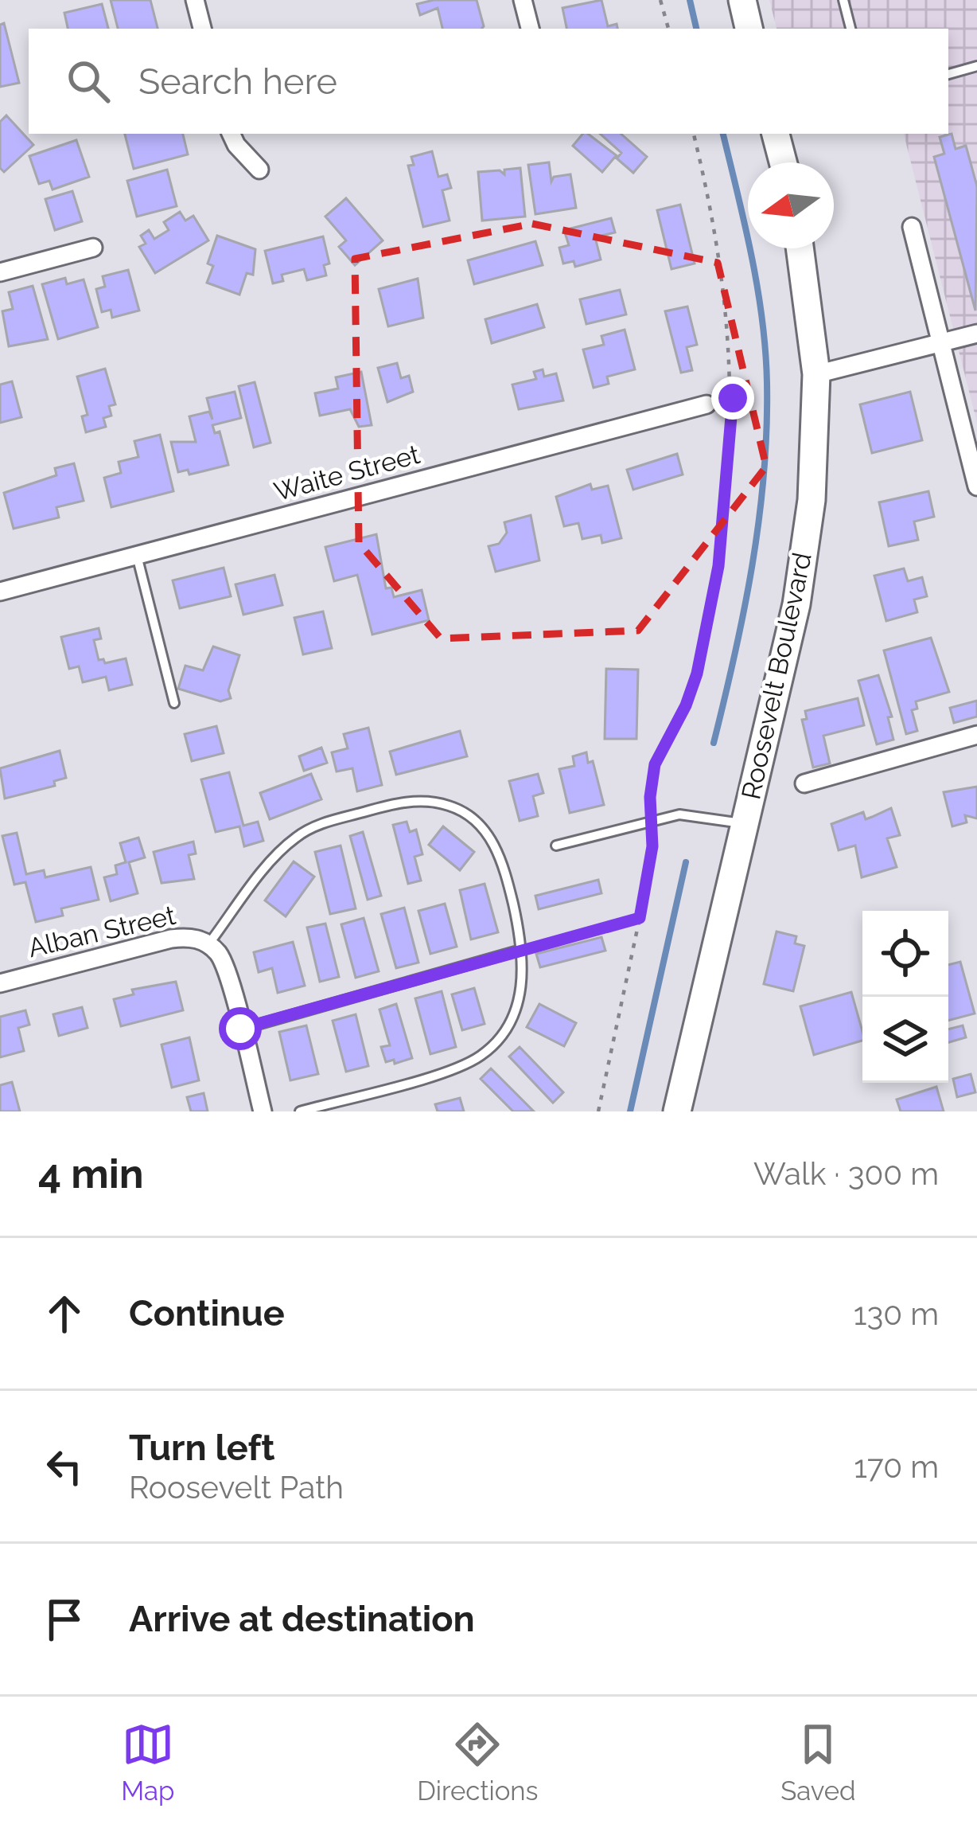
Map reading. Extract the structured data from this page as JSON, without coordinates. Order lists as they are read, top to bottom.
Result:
{
  "streets": {
    "main road": ["Roosevelt Boulevard"],
    "street": ["Waite Street", "Alban Street"]
  },
  "north": "left",
  "page": {
    "search": "Search here",
    "heading": ["4 min", "Walk · 300 m"],
    "list": [
      ["Continue", "130 m"],
      ["Turn left", "Roosevelt Path", "170 m"],
      "Arrive at destination"
    ],
    "nav": ["Map", "Directions", "Saved"]
  }
}
